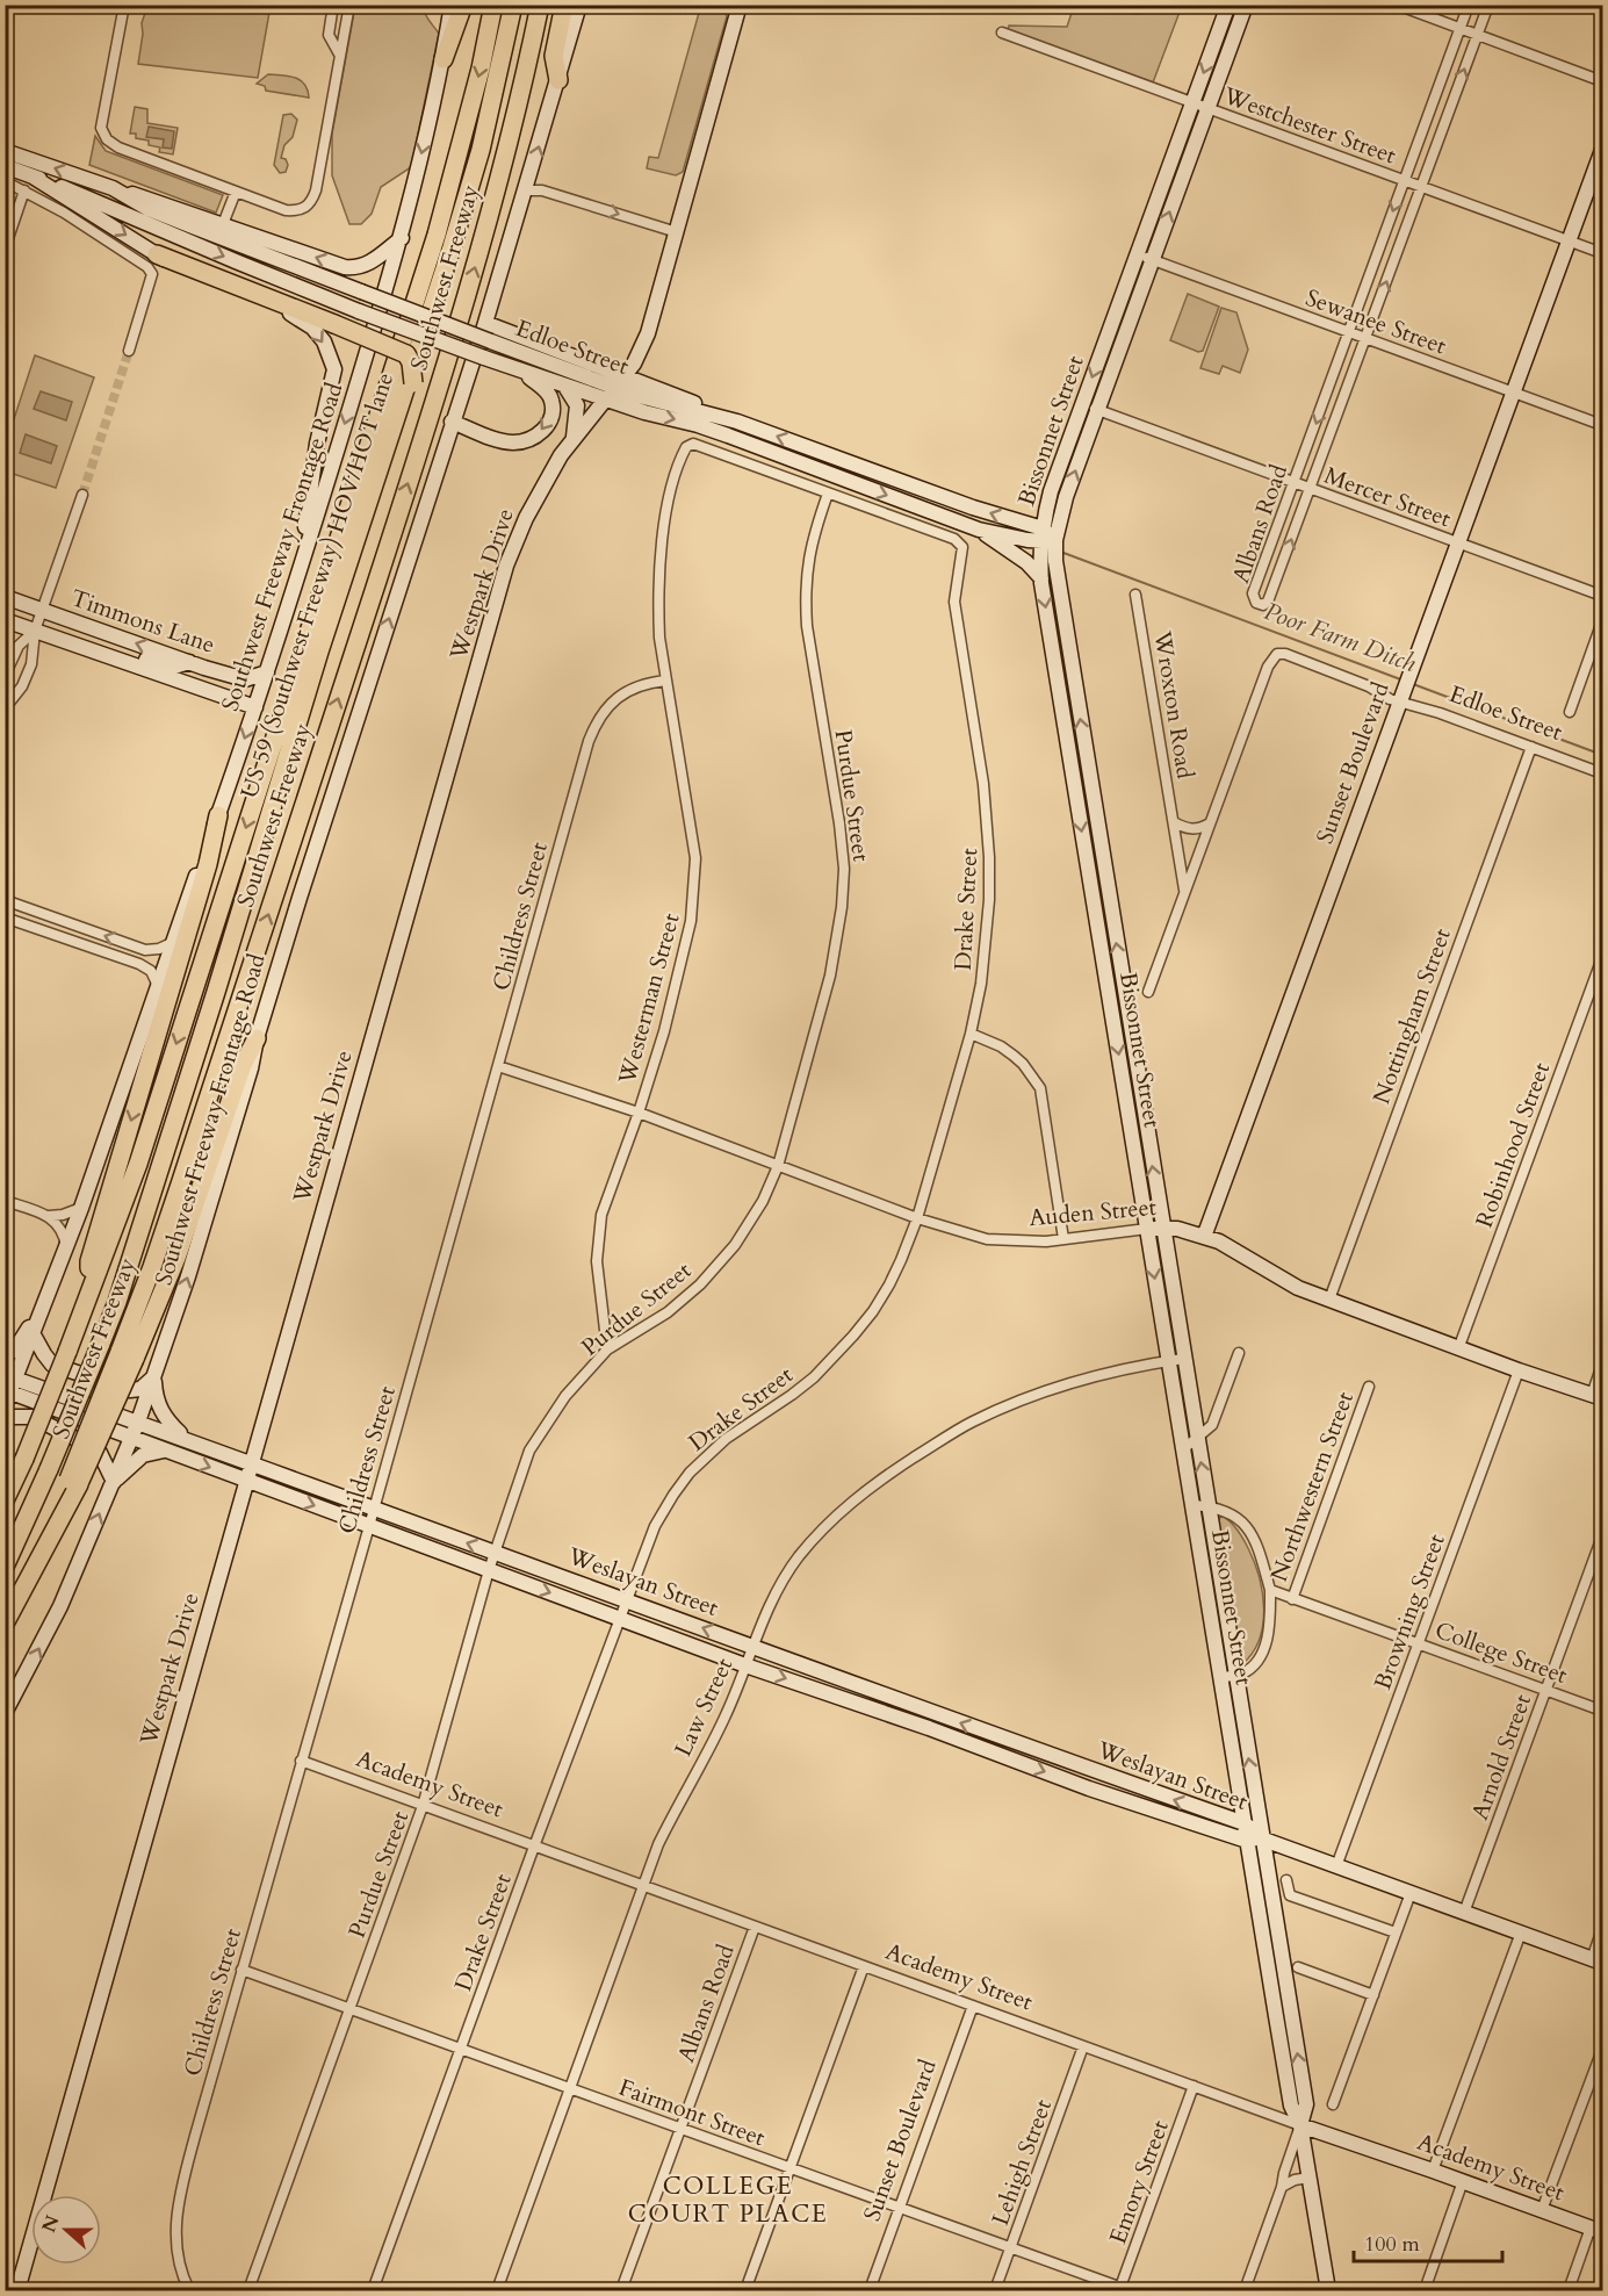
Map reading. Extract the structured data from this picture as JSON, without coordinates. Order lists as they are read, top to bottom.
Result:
{
  "streets": {
    "highway": ["Southwest Freeway", "US 59 (Southwest Freeway) HOV/HOT lane"],
    "main road": [
      "Edloe Street",
      "Bissonnet Street",
      "Southwest Freeway Frontage Road",
      "Westpark Drive",
      "Timmons Lane",
      "Sunset Boulevard",
      "Auden Street",
      "Weslayan Street",
      "Academy Street"
    ],
    "street": [
      "Westchester Street",
      "Sewanee Street",
      "Mercer Street",
      "Albans Road",
      "Wroxton Road",
      "Purdue Street",
      "Drake Street",
      "Childress Street",
      "Westerman Street",
      "Nottingham Street",
      "Robinhood Street",
      "Northwestern Street",
      "Browning Street",
      "College Street",
      "Law Street",
      "Arnold Street",
      "Fairmont Street",
      "Lehigh Street",
      "Emory Street"
    ]
  },
  "crossings": [
    ["Westchester Street", "Bissonnet Street"],
    ["Westchester Street", "Albans Road"],
    ["Westchester Street", "Sunset Boulevard"],
    ["Sewanee Street", "Bissonnet Street"],
    ["Sewanee Street", "Albans Road"],
    ["Sewanee Street", "Sunset Boulevard"],
    ["Edloe Street", "Bissonnet Street"],
    ["Edloe Street", "Westpark Drive"],
    ["Edloe Street", "Sunset Boulevard"],
    ["Edloe Street", "Nottingham Street"],
    ["Bissonnet Street", "Mercer Street"],
    ["Bissonnet Street", "Auden Street"],
    ["Bissonnet Street", "Northwestern Street"],
    ["Bissonnet Street", "Weslayan Street"],
    ["Bissonnet Street", "Law Street"],
    ["Bissonnet Street", "Academy Street"],
    ["Mercer Street", "Albans Road"],
    ["Mercer Street", "Sunset Boulevard"],
    ["Albans Road", "Academy Street"],
    ["Albans Road", "Fairmont Street"],
    ["Southwest Freeway Frontage Road", "Timmons Lane"],
    ["Southwest Freeway Frontage Road", "Weslayan Street"],
    ["Westpark Drive", "Weslayan Street"],
    ["Sunset Boulevard", "Auden Street"],
    ["Sunset Boulevard", "Academy Street"],
    ["Sunset Boulevard", "Fairmont Street"],
    ["Purdue Street", "Drake Street"],
    ["Purdue Street", "Westerman Street"],
    ["Purdue Street", "Auden Street"],
    ["Purdue Street", "Weslayan Street"],
    ["Purdue Street", "Academy Street"],
    ["Purdue Street", "Fairmont Street"],
    ["Drake Street", "Westerman Street"],
    ["Drake Street", "Auden Street"],
    ["Drake Street", "Weslayan Street"],
    ["Drake Street", "Academy Street"],
    ["Drake Street", "Fairmont Street"],
    ["Childress Street", "Westerman Street"],
    ["Childress Street", "Auden Street"],
    ["Childress Street", "Weslayan Street"],
    ["Childress Street", "Academy Street"],
    ["Childress Street", "Fairmont Street"],
    ["Westerman Street", "Auden Street"],
    ["Nottingham Street", "Auden Street"],
    ["Robinhood Street", "Auden Street"],
    ["Auden Street", "Browning Street"],
    ["Northwestern Street", "College Street"],
    ["Weslayan Street", "Browning Street"],
    ["Weslayan Street", "Law Street"],
    ["Weslayan Street", "Arnold Street"],
    ["Browning Street", "College Street"],
    ["College Street", "Arnold Street"],
    ["Law Street", "Academy Street"],
    ["Law Street", "Fairmont Street"],
    ["Academy Street", "Lehigh Street"],
    ["Academy Street", "Emory Street"],
    ["Fairmont Street", "Lehigh Street"],
    ["Fairmont Street", "Emory Street"]
  ],
  "districts": ["COLLEGE COURT PLACE"],
  "water": ["Poor Farm Ditch"],
  "scale_bar": "100 m",
  "north": "left"
}
